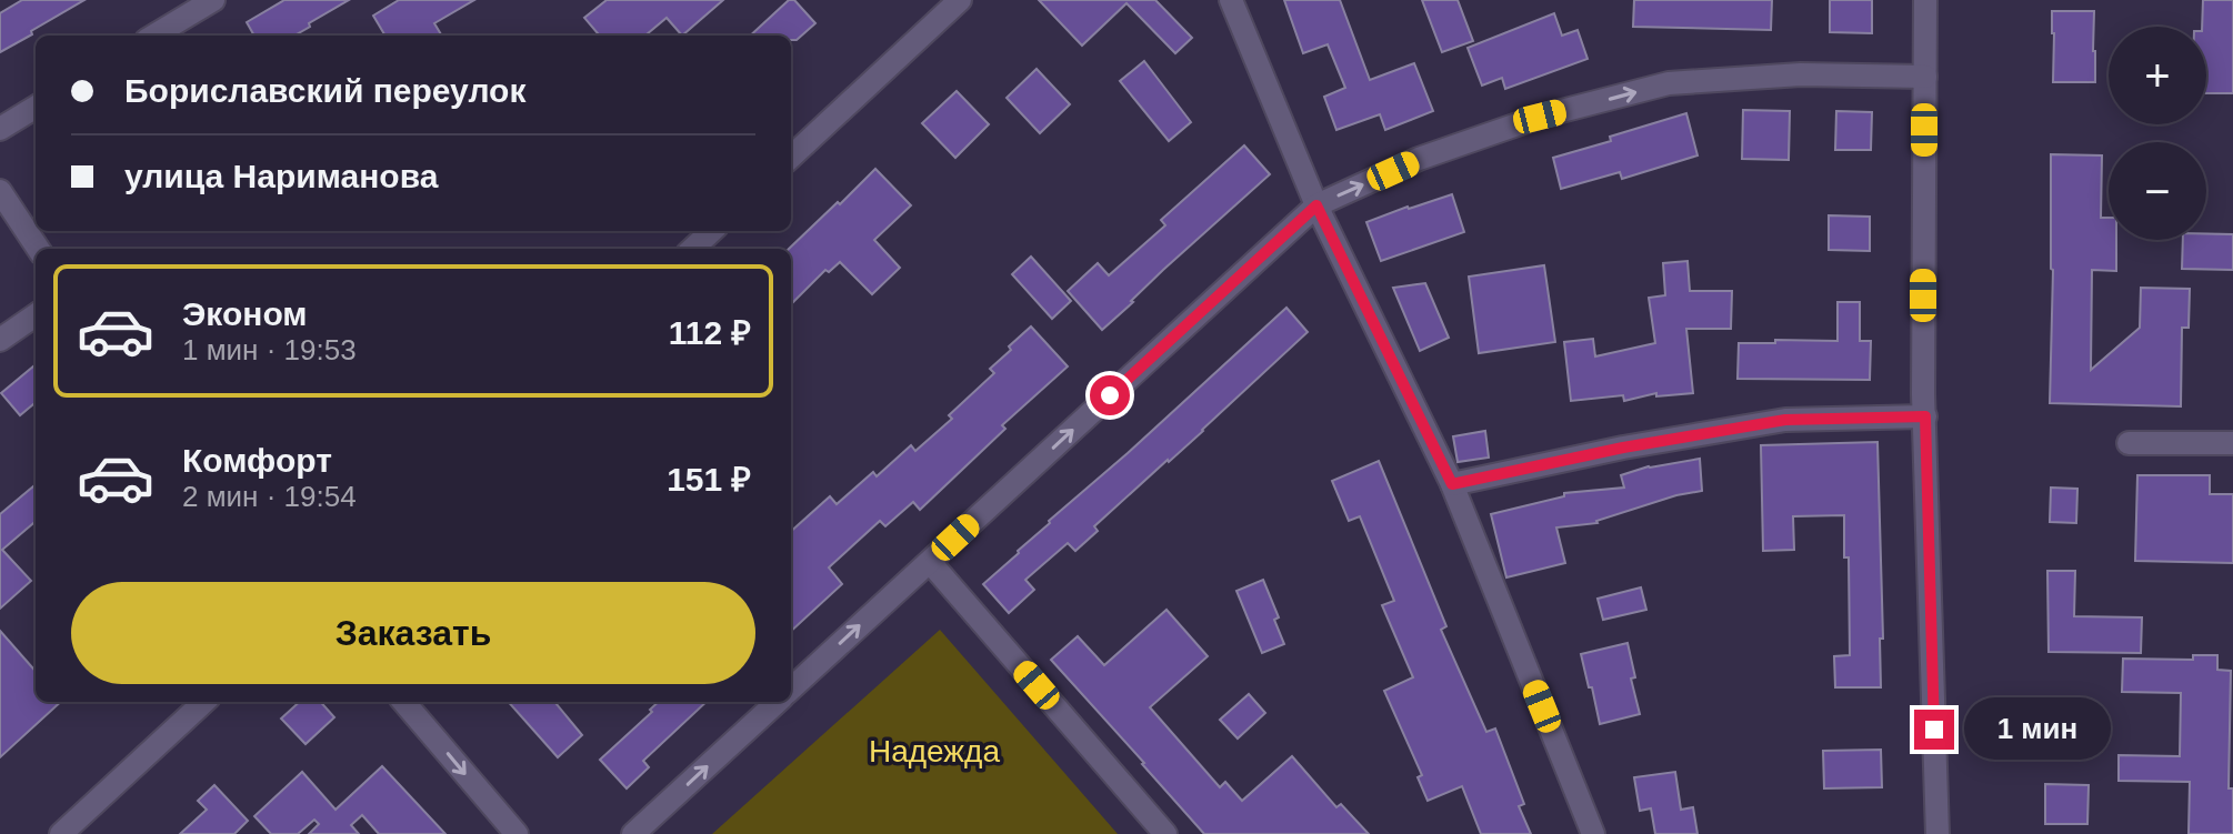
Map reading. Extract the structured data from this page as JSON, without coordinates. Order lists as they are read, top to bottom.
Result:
{
  "parks": ["Надежда"],
  "page": {
    "map_buttons": ["+", "−"],
    "banner": ["Бориславский переулок", "улица Нариманова"],
    "list": [
      {
        "name": "Эконом",
        "note": "1 мин · 19:53",
        "value": "112 ₽"
      },
      {
        "name": "Комфорт",
        "note": "2 мин · 19:54",
        "value": "151 ₽"
      }
    ],
    "buttons": "Заказать",
    "bubble": "1 мин"
  }
}
